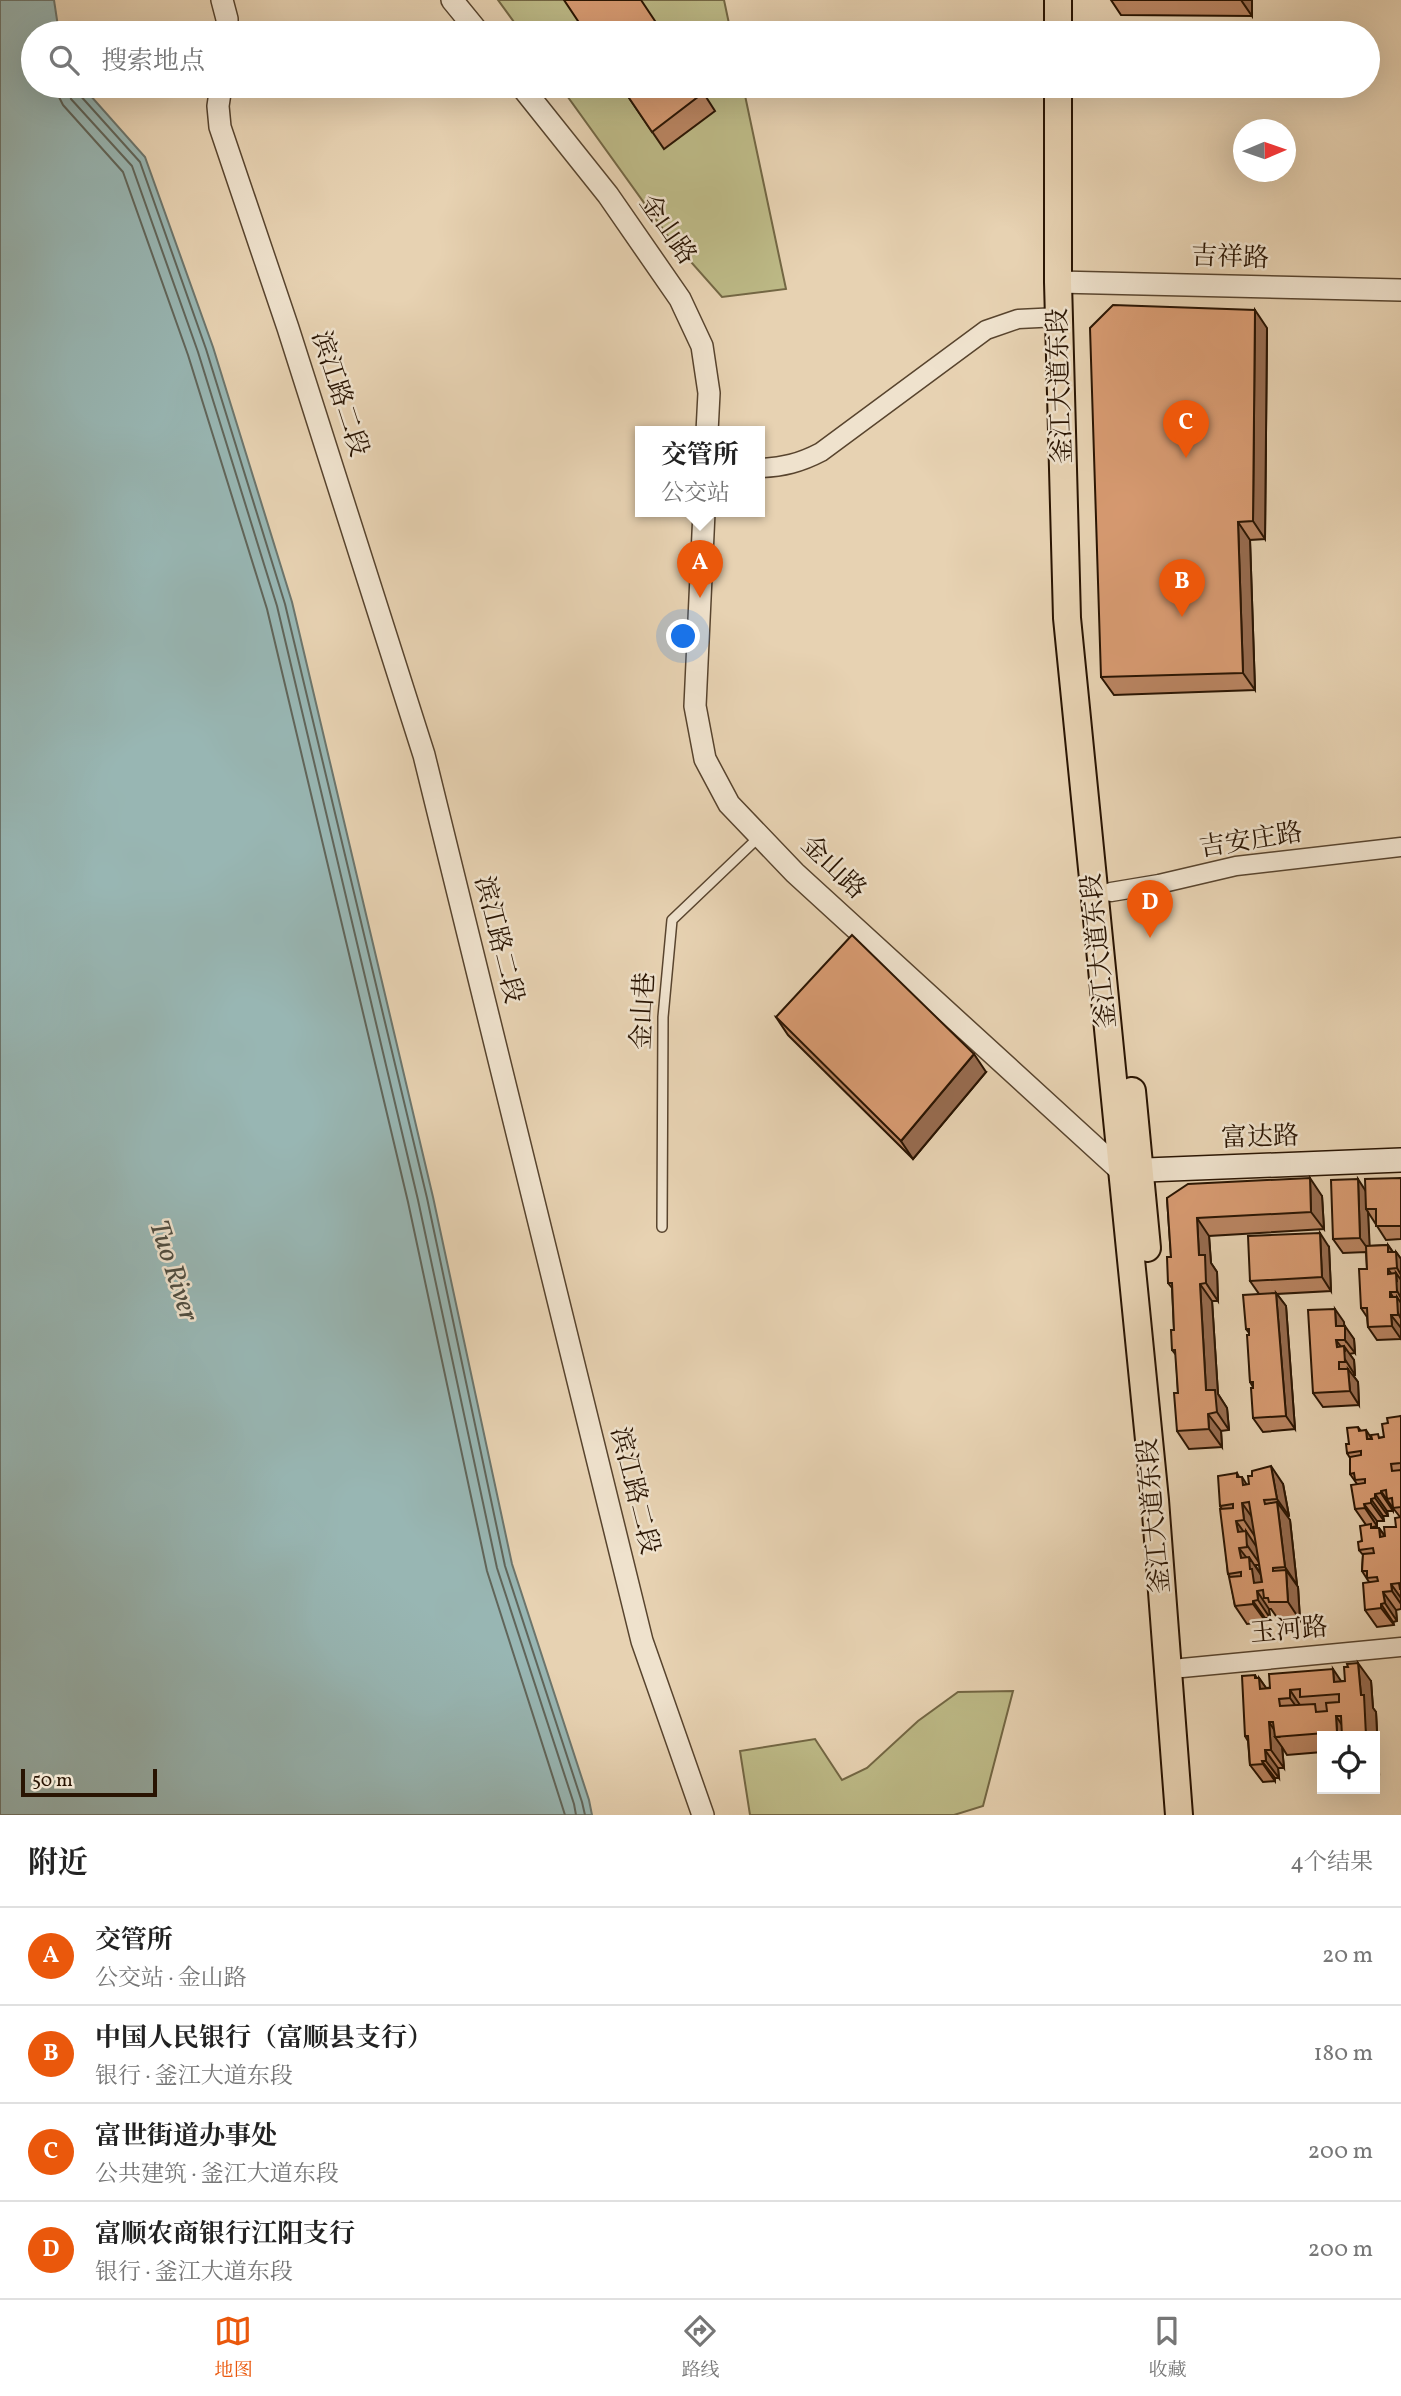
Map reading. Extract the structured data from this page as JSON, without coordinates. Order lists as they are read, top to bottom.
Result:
{
  "streets": {
    "main road": ["釜江大道东段", "富达路"],
    "street": [
      "金山路",
      "吉祥路",
      "滨江路二段",
      "吉安庄路",
      "玉河路"
    ],
    "lane": ["金山巷"]
  },
  "crossings": [
    ["金山路", "釜江大道东段"],
    ["金山路", "金山巷"],
    ["金山路", "富达路"],
    ["吉祥路", "釜江大道东段"],
    ["釜江大道东段", "吉安庄路"],
    ["釜江大道东段", "富达路"],
    ["釜江大道东段", "玉河路"]
  ],
  "water": ["Tuo River"],
  "scale_bar": "50 m",
  "north": "right",
  "page": {
    "search": "搜索地点",
    "pins": [
      "C",
      "A",
      "B",
      "D"
    ],
    "popup": ["交管所", "公交站"],
    "scale": "50 m",
    "heading": ["附近", "4个结果"],
    "list": [
      {
        "mark": "A",
        "name": "交管所",
        "note": "公交站 · 金山路",
        "value": "20 m"
      },
      {
        "mark": "B",
        "name": "中国人民银行（富顺县支行）",
        "note": "银行 · 釜江大道东段",
        "value": "180 m"
      },
      {
        "mark": "C",
        "name": "富世街道办事处",
        "note": "公共建筑 · 釜江大道东段",
        "value": "200 m"
      },
      {
        "mark": "D",
        "name": "富顺农商银行江阳支行",
        "note": "银行 · 釜江大道东段",
        "value": "200 m"
      }
    ],
    "nav": ["地图", "路线", "收藏"]
  }
}
